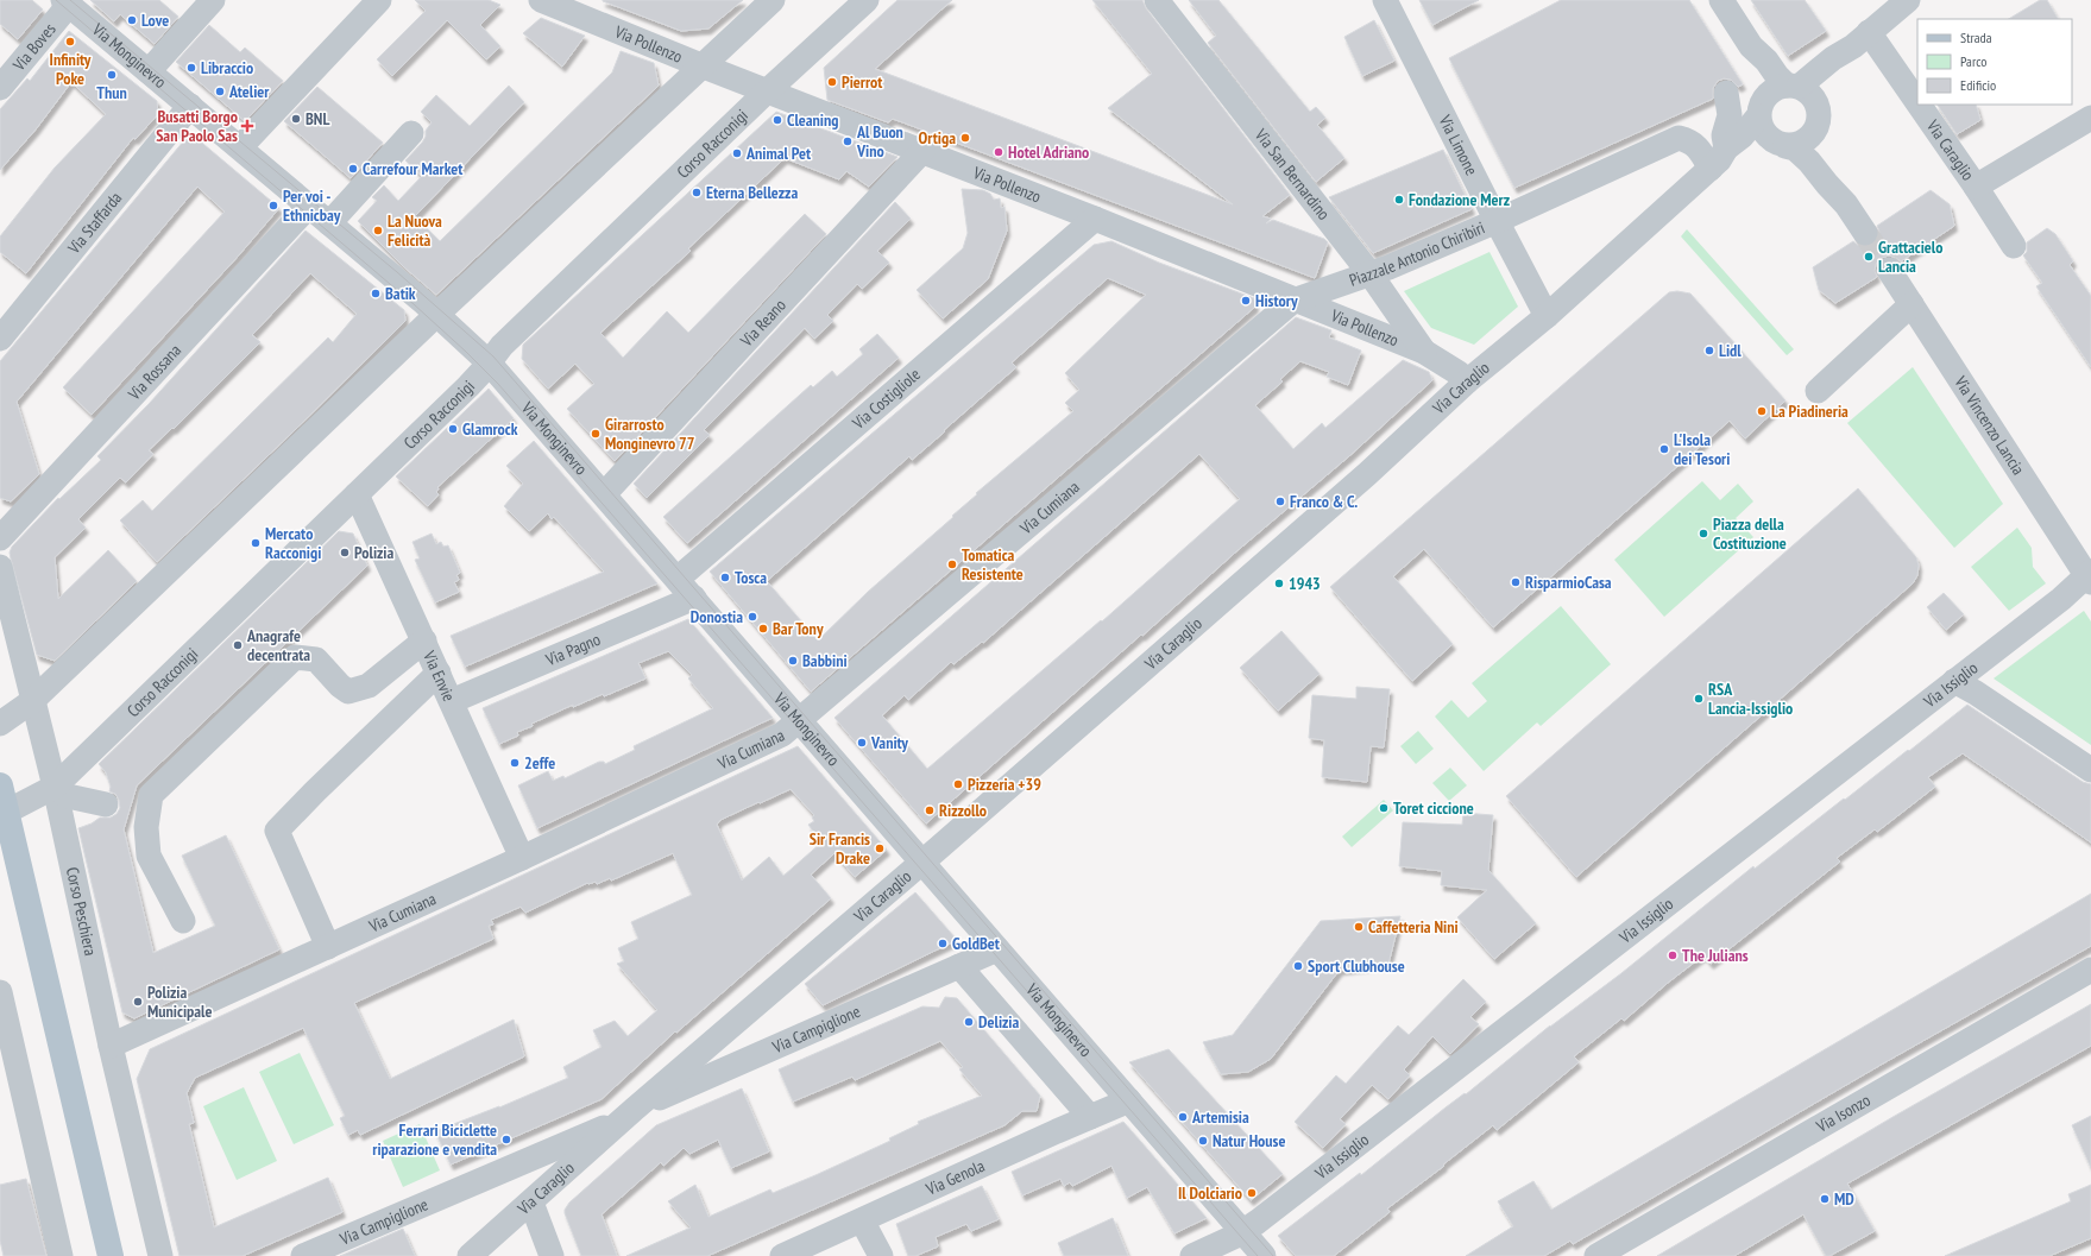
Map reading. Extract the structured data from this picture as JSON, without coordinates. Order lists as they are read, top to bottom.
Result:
{
  "streets": {
    "street": [
      "Via Pollenzo",
      "Via Boves",
      "Via Monginevro",
      "Corso Racconigi",
      "Via Limone",
      "Via Caraglio",
      "Via San Bernardino",
      "Via Staffarda",
      "Piazzale Antonio Chiribiri",
      "Via Reano",
      "Via Rossana",
      "Via Costigliole",
      "Via Vincenzo Lancia",
      "Via Cumiana",
      "Via Pagno",
      "Via Envie",
      "Via Issiglio",
      "Corso Peschiera",
      "Via Campiglione",
      "Via Isonzo",
      "Via Genola"
    ]
  },
  "crossings": [
    ["Via Pollenzo", "Corso Racconigi"],
    ["Via Pollenzo", "Via Caraglio"],
    ["Via Pollenzo", "Via San Bernardino"],
    ["Via Pollenzo", "Piazzale Antonio Chiribiri"],
    ["Via Pollenzo", "Via Reano"],
    ["Via Pollenzo", "Via Costigliole"],
    ["Via Pollenzo", "Via Cumiana"],
    ["Via Boves", "Via Monginevro"],
    ["Via Monginevro", "Corso Racconigi"],
    ["Via Monginevro", "Via Caraglio"],
    ["Via Monginevro", "Via Staffarda"],
    ["Via Monginevro", "Via Reano"],
    ["Via Monginevro", "Via Rossana"],
    ["Via Monginevro", "Via Costigliole"],
    ["Via Monginevro", "Via Cumiana"],
    ["Via Monginevro", "Via Pagno"],
    ["Via Monginevro", "Via Issiglio"],
    ["Via Monginevro", "Via Campiglione"],
    ["Via Monginevro", "Via Genola"],
    ["Corso Racconigi", "Via Envie"],
    ["Corso Racconigi", "Corso Peschiera"],
    ["Via Limone", "Via Caraglio"],
    ["Via Limone", "Piazzale Antonio Chiribiri"],
    ["Via Caraglio", "Piazzale Antonio Chiribiri"],
    ["Via Caraglio", "Via Campiglione"],
    ["Via San Bernardino", "Piazzale Antonio Chiribiri"],
    ["Piazzale Antonio Chiribiri", "Via Cumiana"],
    ["Via Vincenzo Lancia", "Via Issiglio"],
    ["Via Cumiana", "Via Envie"],
    ["Via Cumiana", "Corso Peschiera"],
    ["Via Pagno", "Via Envie"]
  ],
  "places": {
    "other": [
      "Love",
      "Infinity Poke",
      "Libraccio",
      "Thun",
      "Pierrot",
      "Atelier",
      "BNL",
      "Cleaning",
      "Ortiga",
      "Al Buon Vino",
      "Hotel Adriano",
      "Animal Pet",
      "Carrefour Market",
      "Eterna Bellezza",
      "Fondazione Merz",
      "Per voi - Ethnicbay",
      "La Nuova Felicità",
      "Grattacielo Lancia",
      "Batik",
      "History",
      "Lidl",
      "La Piadineria",
      "Glamrock",
      "Girarrosto Monginevro 77",
      "L'Isola dei Tesori",
      "Franco & C.",
      "Piazza della Costituzione",
      "Mercato Racconigi",
      "Polizia",
      "Tomatica Resistente",
      "Tosca",
      "RisparmioCasa",
      "1943",
      "Donostia",
      "Bar Tony",
      "Anagrafe decentrata",
      "Babbini",
      "RSA Lancia-Issiglio",
      "Vanity",
      "2effe",
      "Pizzeria +39",
      "Toret ciccione",
      "Rizzollo",
      "Sir Francis Drake",
      "Caffetteria Nini",
      "GoldBet",
      "The Julians",
      "Sport Clubhouse",
      "Polizia Municipale",
      "Delizia",
      "Artemisia",
      "Ferrari Biciclette riparazione e vendita",
      "Natur House",
      "Il Dolciario",
      "MD"
    ],
    "health": ["Busatti Borgo San Paolo Sas"]
  },
  "legend": ["Strada", "Parco", "Edificio"]
}
